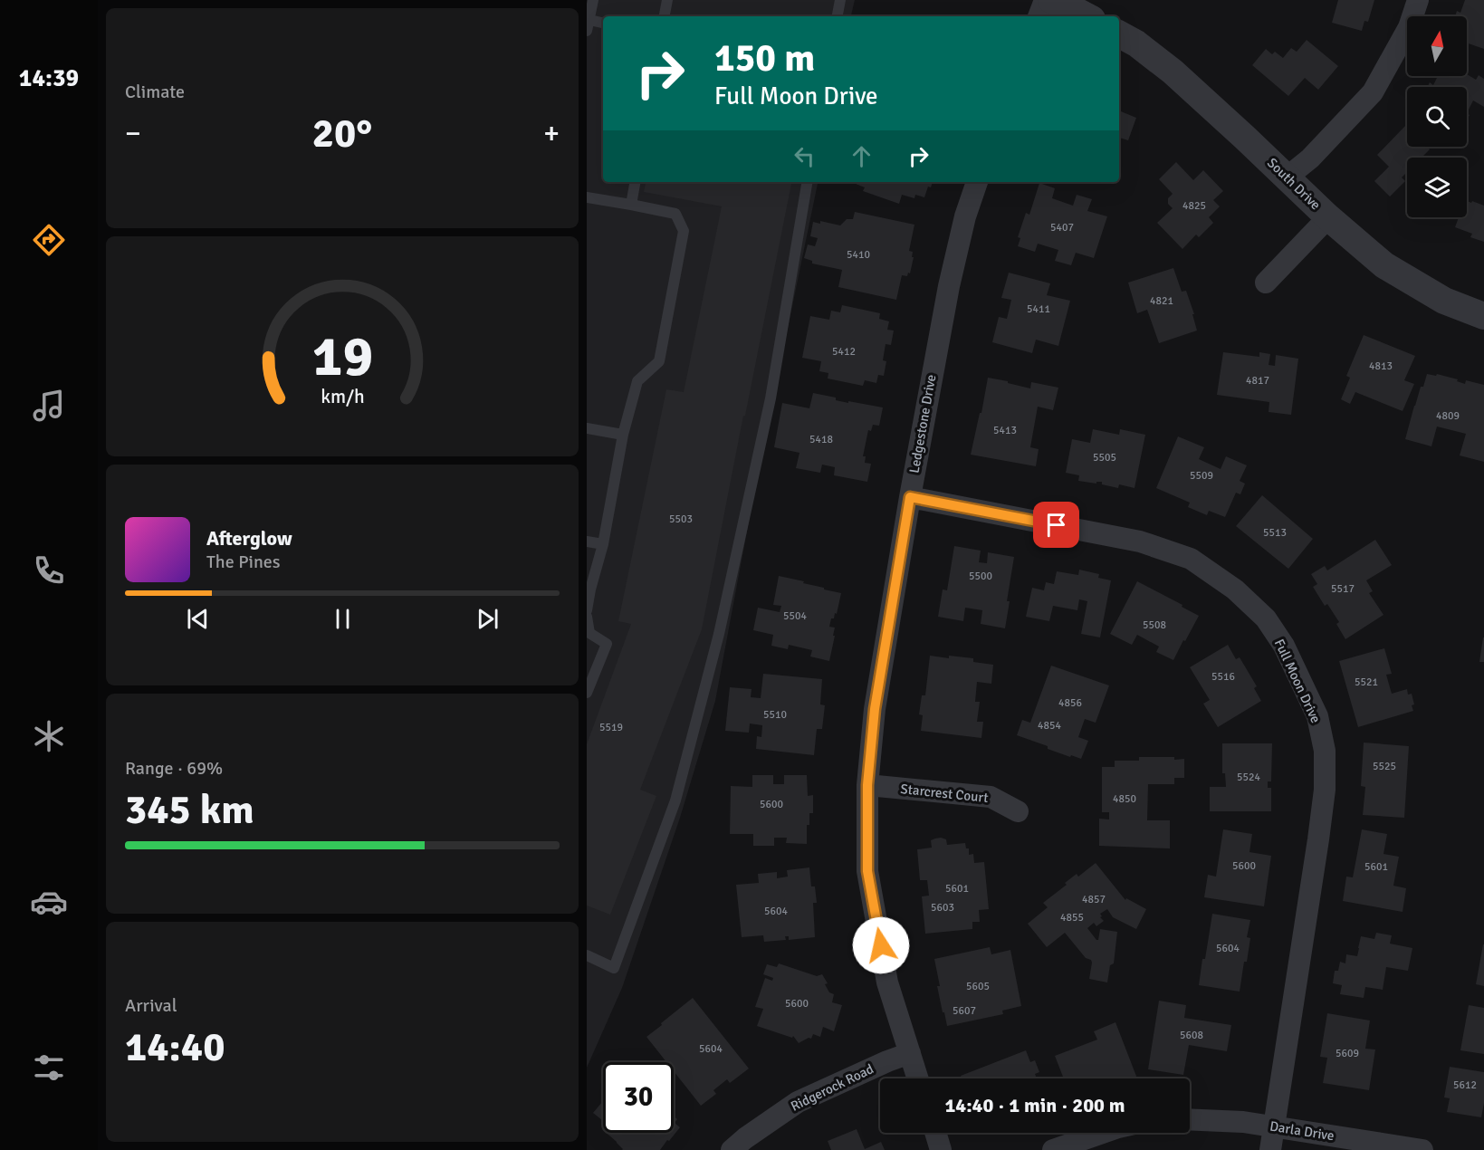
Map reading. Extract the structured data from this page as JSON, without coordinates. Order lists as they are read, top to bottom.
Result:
{
  "streets": {
    "street": [
      "South Drive",
      "Ledgestone Drive",
      "Full Moon Drive",
      "Starcrest Court",
      "Ridgerock Road",
      "Darla Drive"
    ]
  },
  "crossings": [
    ["Ledgestone Drive", "Full Moon Drive"],
    ["Ledgestone Drive", "Starcrest Court"],
    ["Ledgestone Drive", "Ridgerock Road"],
    ["Full Moon Drive", "Darla Drive"]
  ],
  "house_numbers": [
    "4825",
    "5407",
    "5410",
    "4821",
    "5411",
    "5412",
    "4813",
    "4817",
    "4809",
    "5413",
    "5418",
    "5505",
    "5509",
    "5503",
    "5513",
    "5500",
    "5517",
    "5504",
    "5508",
    "5516",
    "5521",
    "4856",
    "5510",
    "4854",
    "5519",
    "5525",
    "5524",
    "4850",
    "5600",
    "5600",
    "5601",
    "5601",
    "4857",
    "5603",
    "5604",
    "4855",
    "5604",
    "5605",
    "5600",
    "5607",
    "5608",
    "5604",
    "5609",
    "5612"
  ],
  "north": "top",
  "page": {
    "tabs": "14:39",
    "tile": [
      "Climate",
      ["Range · 69%", "345 km"],
      ["Arrival", "14:40"]
    ],
    "turn": ["150 m", "Full Moon Drive"],
    "heat": ["−", "20°", "+"],
    "song": ["Afterglow", "The Pines"],
    "limit": "30",
    "trip": "14:40 · 1 min · 200 m",
    "gauge": ["19", "km/h"]
  }
}
